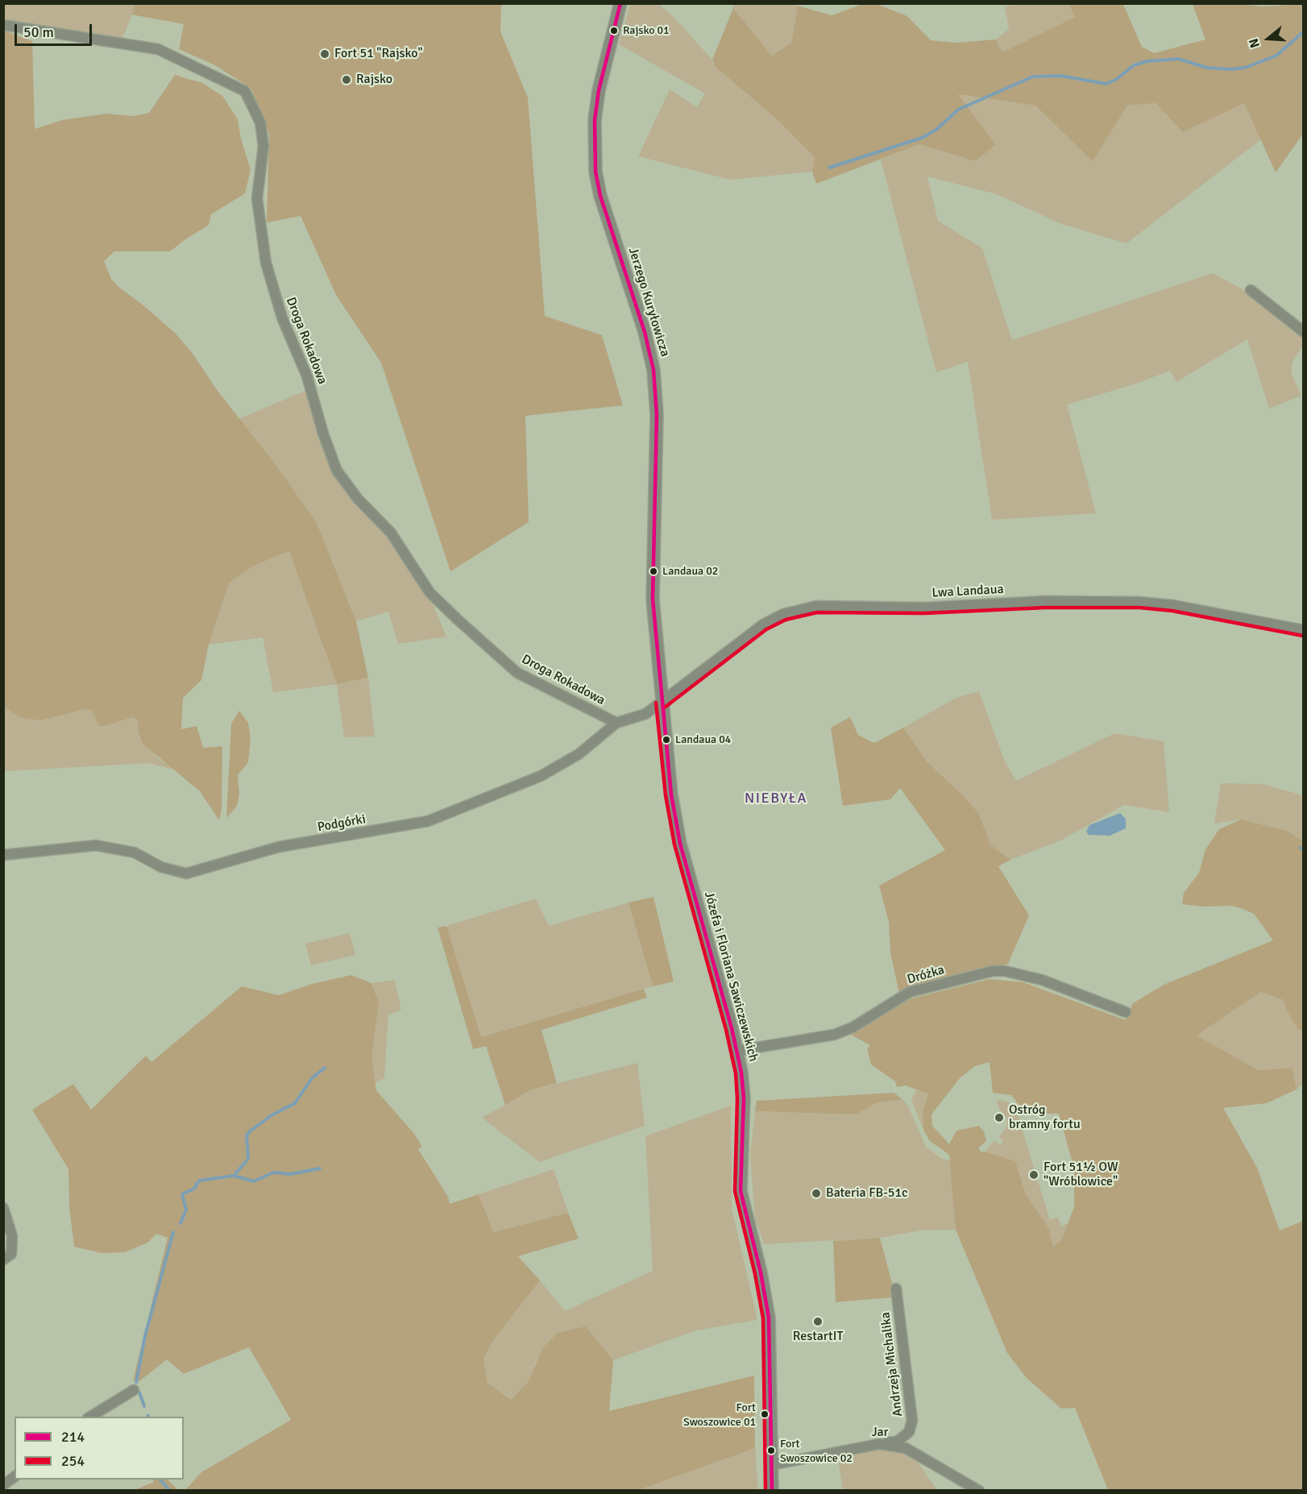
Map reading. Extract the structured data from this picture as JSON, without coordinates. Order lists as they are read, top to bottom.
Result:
{
  "streets": {
    "street": [
      "Jerzego Kuryłowicza",
      "Droga Rokadowa",
      "Lwa Landaua",
      "Podgórki",
      "Dróżka",
      "Józefa i Floriana Sawiczewskich",
      "Andrzeja Michalika",
      "Jar"
    ]
  },
  "crossings": [
    ["Jerzego Kuryłowicza", "Lwa Landaua"],
    ["Jerzego Kuryłowicza", "Podgórki"],
    ["Jerzego Kuryłowicza", "Józefa i Floriana Sawiczewskich"],
    ["Droga Rokadowa", "Podgórki"],
    ["Lwa Landaua", "Podgórki"],
    ["Lwa Landaua", "Józefa i Floriana Sawiczewskich"],
    ["Podgórki", "Józefa i Floriana Sawiczewskich"],
    ["Dróżka", "Józefa i Floriana Sawiczewskich"],
    ["Józefa i Floriana Sawiczewskich", "Jar"],
    ["Andrzeja Michalika", "Jar"]
  ],
  "districts": ["NIEBYŁA"],
  "places": [
    "Rajsko 01",
    "Fort 51 \"Rajsko\"",
    "Rajsko",
    "Landaua 02",
    "Landaua 04",
    "Ostróg bramny fortu",
    "Fort 51½ OW \"Wróblowice\"",
    "Bateria FB-51c",
    "RestartIT",
    "Fort Swoszowice 01",
    "Fort Swoszowice 02"
  ],
  "lines": ["transit line 214", "transit line 254"],
  "legend": ["214", "254"],
  "scale_bar": "50 m",
  "north": "left"
}
